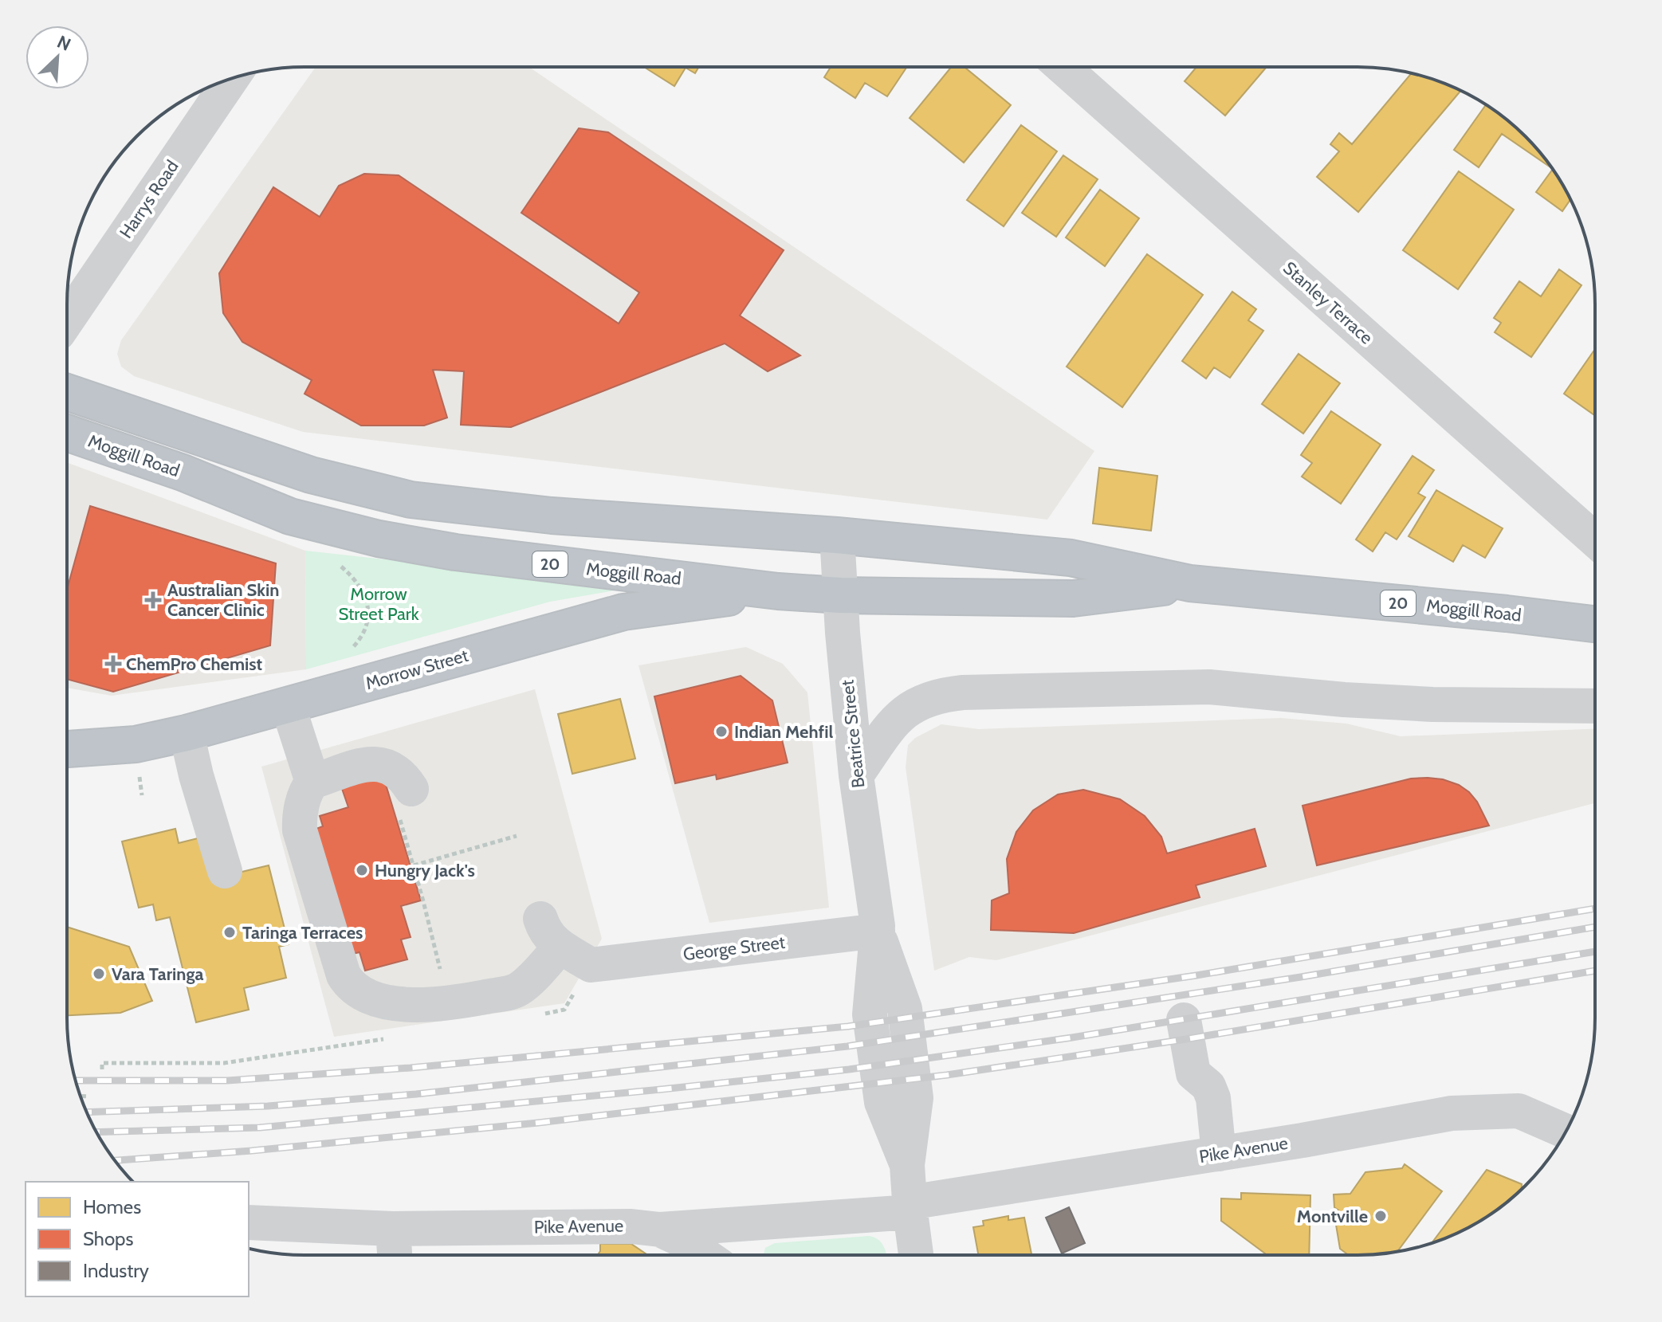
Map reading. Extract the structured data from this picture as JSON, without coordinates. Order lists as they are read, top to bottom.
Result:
{
  "streets": {
    "highway": ["Moggill Road", "20", "Morrow Street"],
    "street": [
      "Harrys Road",
      "Stanley Terrace",
      "Beatrice Street",
      "George Street",
      "Pike Avenue"
    ]
  },
  "crossings": [
    ["Moggill Road", "Morrow Street"],
    ["Moggill Road", "Beatrice Street"],
    ["Beatrice Street", "George Street"],
    ["Beatrice Street", "Pike Avenue"]
  ],
  "parks": ["Morrow Street Park"],
  "places": {
    "health": ["Australian Skin Cancer Clinic", "ChemPro Chemist"],
    "other": [
      "Indian Mehfil",
      "Hungry Jack's",
      "Taringa Terraces",
      "Vara Taringa",
      "Montville"
    ]
  },
  "legend": ["Homes", "Shops", "Industry"],
  "north": "top right"
}
